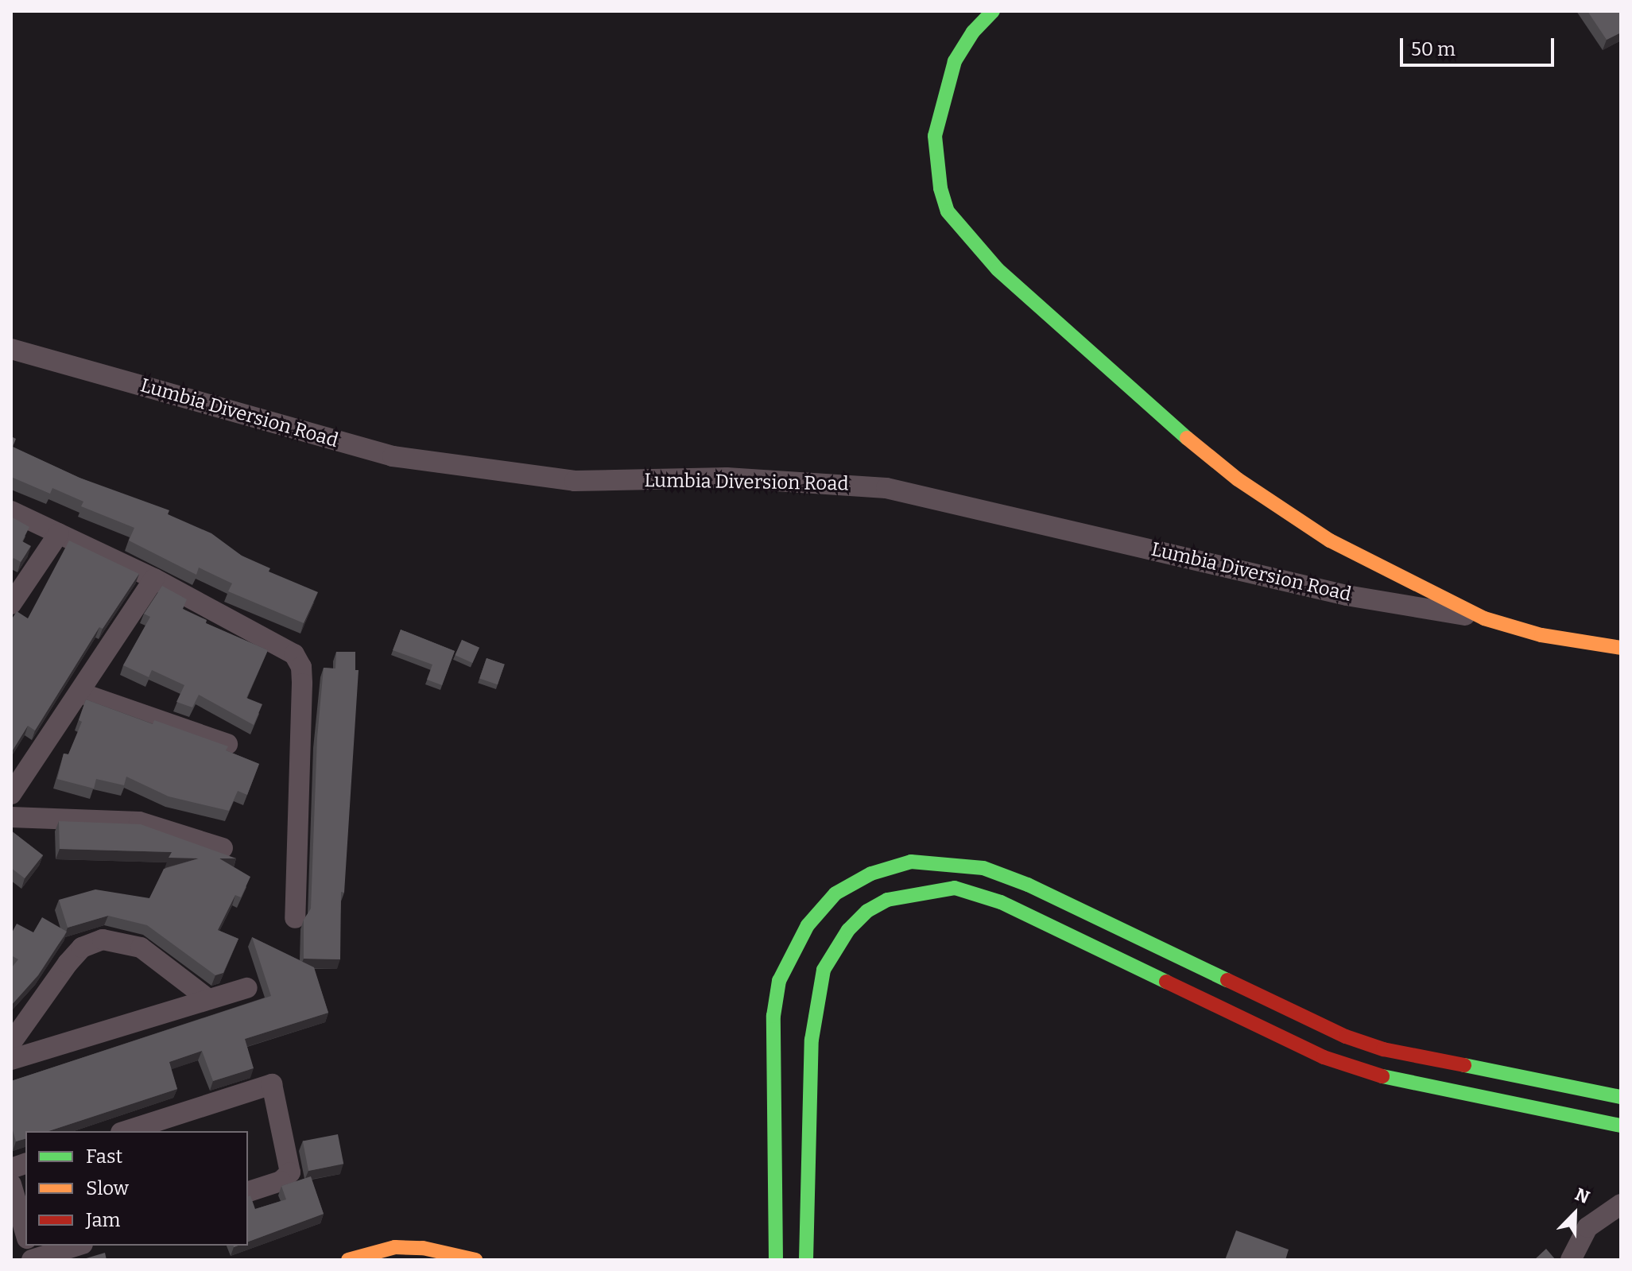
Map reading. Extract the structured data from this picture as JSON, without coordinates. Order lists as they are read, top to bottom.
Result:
{
  "streets": {
    "street": ["Lumbia Diversion Road"]
  },
  "legend": ["Fast", "Slow", "Jam"],
  "scale_bar": "50 m",
  "north": "top right"
}
